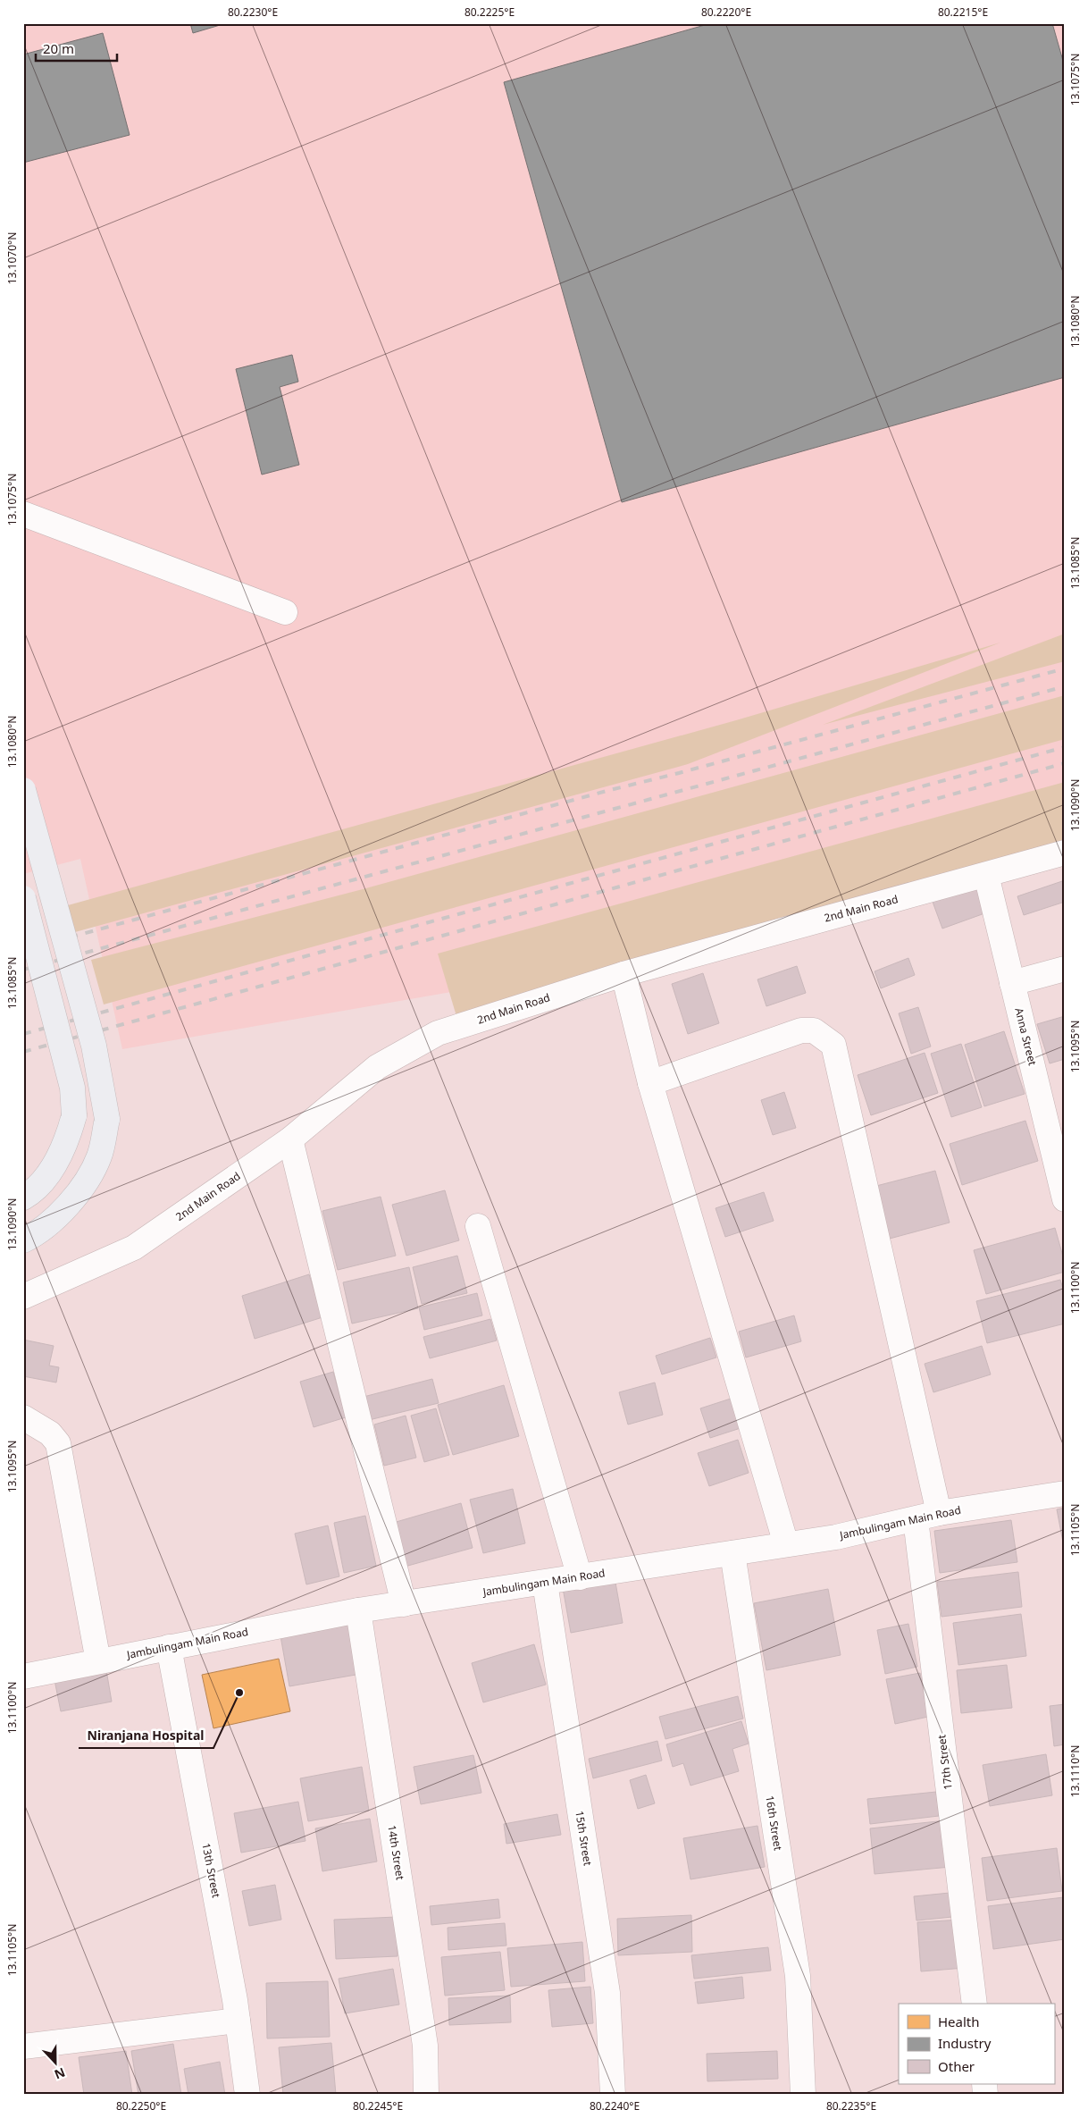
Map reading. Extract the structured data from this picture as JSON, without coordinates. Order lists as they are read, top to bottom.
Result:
{
  "streets": {
    "street": [
      "2nd Main Road",
      "Anna Street",
      "Jambulingam Main Road",
      "17th Street",
      "16th Street",
      "15th Street",
      "14th Street",
      "13th Street"
    ]
  },
  "crossings": [
    ["2nd Main Road", "Anna Street"],
    ["Jambulingam Main Road", "17th Street"],
    ["Jambulingam Main Road", "16th Street"],
    ["Jambulingam Main Road", "15th Street"],
    ["Jambulingam Main Road", "14th Street"],
    ["Jambulingam Main Road", "13th Street"]
  ],
  "places": ["Niranjana Hospital"],
  "legend": ["Health", "Industry", "Other"],
  "scale_bar": "20 m",
  "north": "bottom",
  "coordinates": [
    "80.2230°E",
    "80.2225°E",
    "80.2220°E",
    "80.2215°E",
    "13.1075°N",
    "13.1070°N",
    "13.1080°N",
    "13.1085°N",
    "13.1090°N",
    "13.1095°N",
    "13.1100°N",
    "13.1105°N",
    "13.1110°N",
    "80.2250°E",
    "80.2245°E",
    "80.2240°E",
    "80.2235°E"
  ]
}
